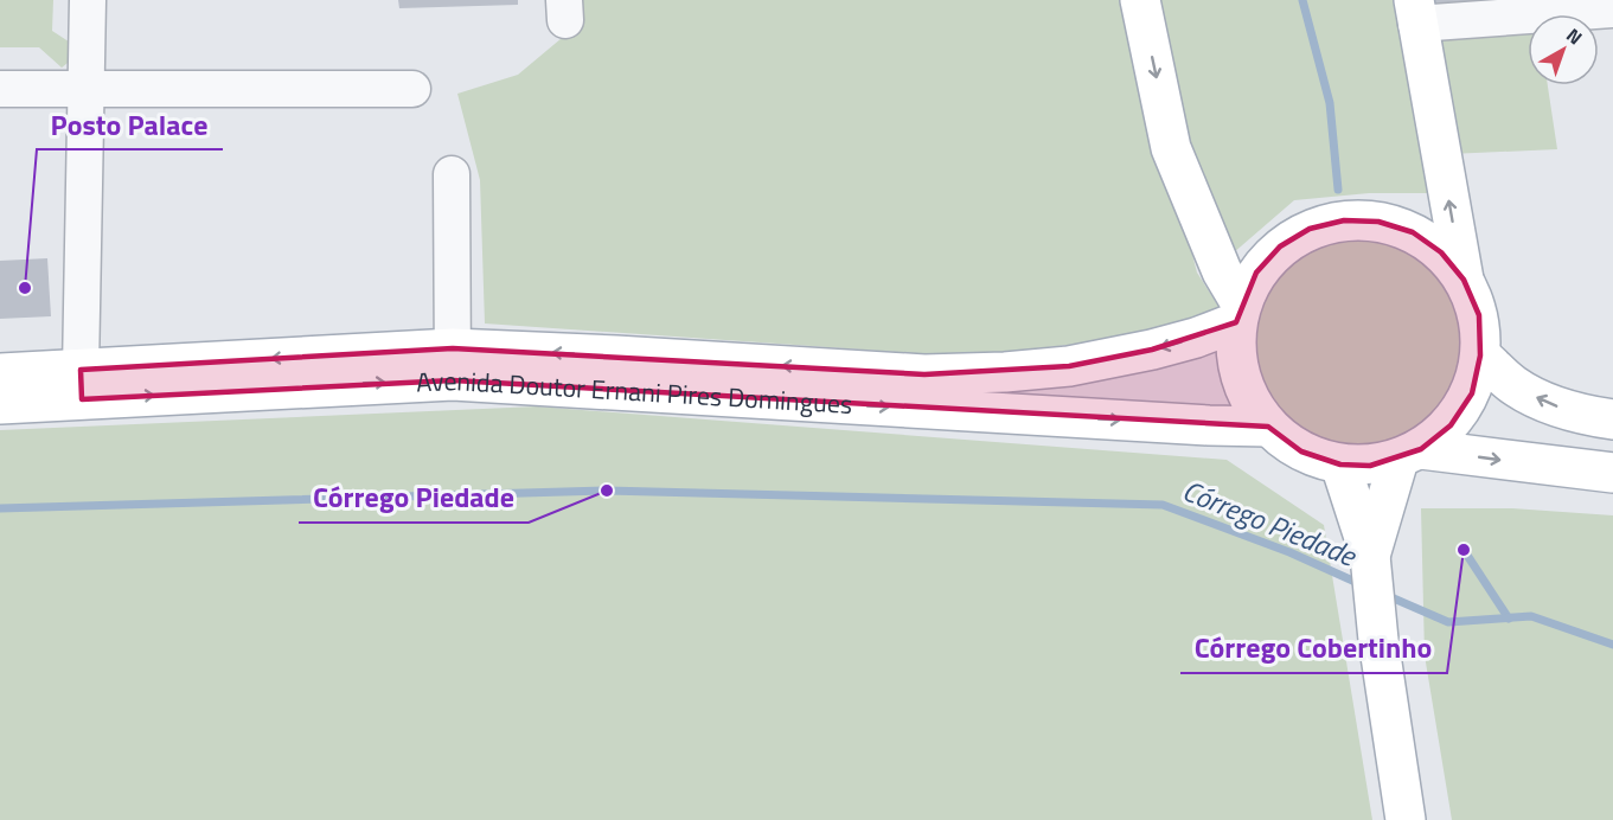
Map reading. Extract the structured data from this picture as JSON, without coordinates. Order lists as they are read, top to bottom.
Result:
{
  "streets": {
    "main road": ["Avenida Doutor Ernani Pires Domingues"]
  },
  "water": ["Córrego Piedade"],
  "places": ["Posto Palace", "Córrego Piedade", "Córrego Cobertinho"],
  "north": "top right"
}
